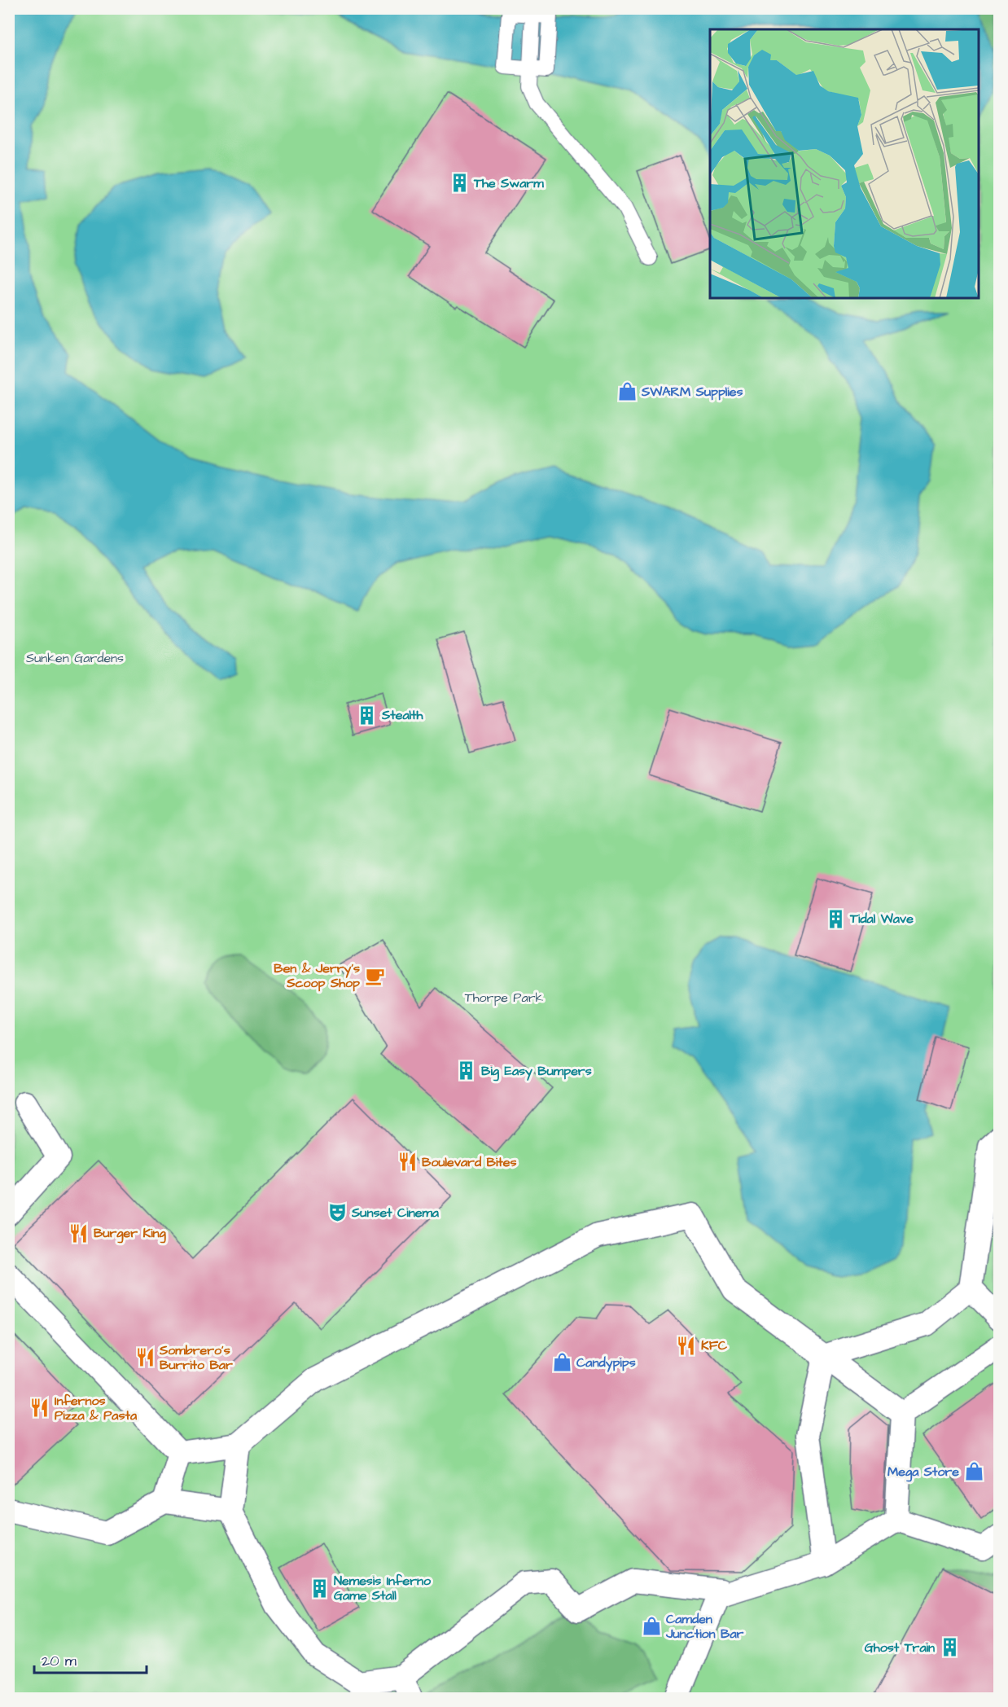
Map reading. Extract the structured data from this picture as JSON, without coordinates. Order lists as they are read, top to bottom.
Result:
{
  "parks": ["Sunken Gardens", "Thorpe Park"],
  "places": {
    "building": [
      "The Swarm",
      "Stealth",
      "Tidal Wave",
      "Big Easy Bumpers",
      "Nemesis Inferno Game Stall",
      "Ghost Train"
    ],
    "shop": [
      "SWARM Supplies",
      "Candypips",
      "Mega Store",
      "Camden Junction Bar"
    ],
    "cafe": ["Ben & Jerry's Scoop Shop"],
    "restaurant": [
      "Boulevard Bites",
      "Burger King",
      "KFC",
      "Sombrero’s Burrito Bar",
      "Infernos Pizza & Pasta"
    ],
    "theatre": ["Sunset Cinema"]
  },
  "scale_bar": "20 m"
}
